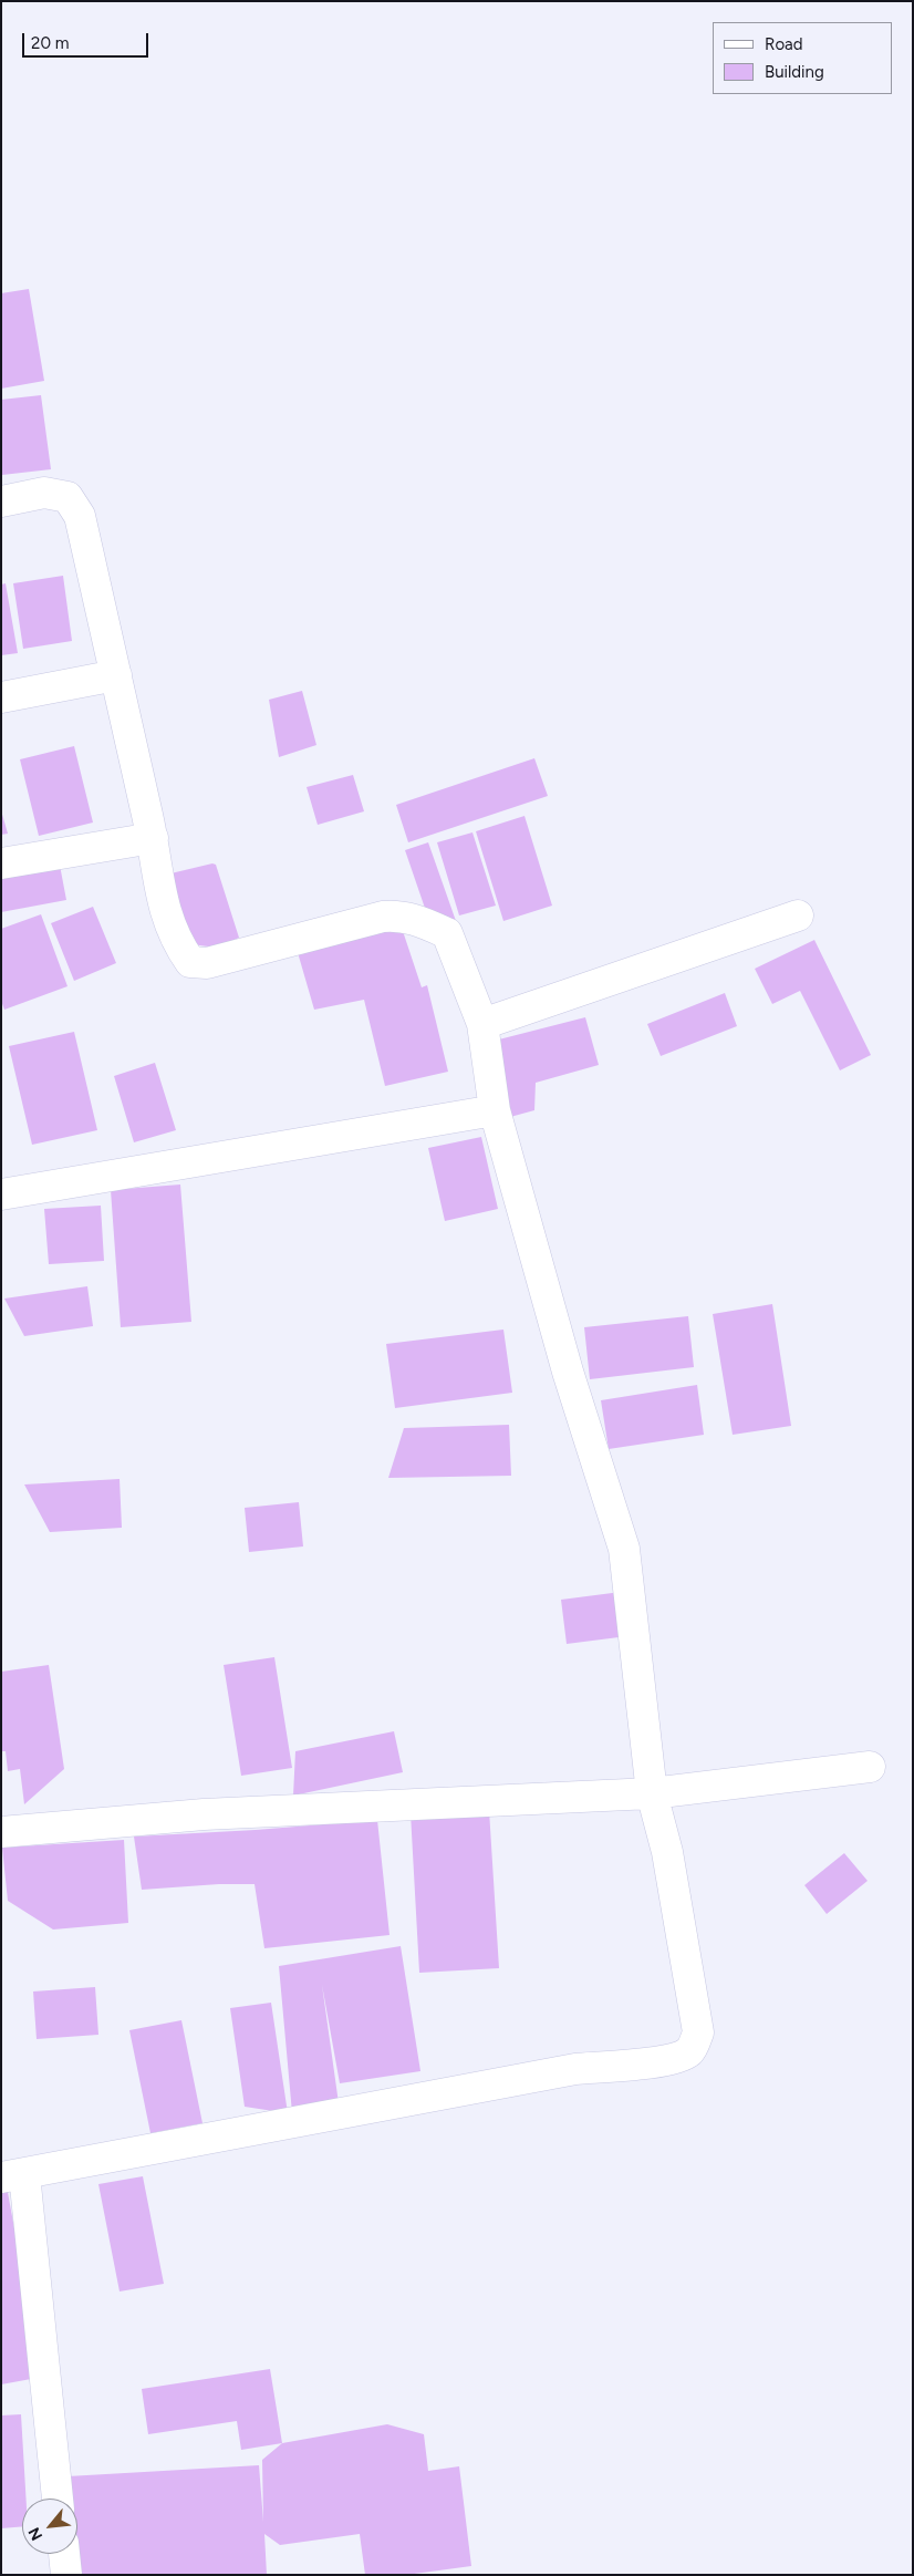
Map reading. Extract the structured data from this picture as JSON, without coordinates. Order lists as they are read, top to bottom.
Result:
{
  "legend": ["Road", "Building"],
  "scale_bar": "20 m",
  "north": "bottom left"
}
